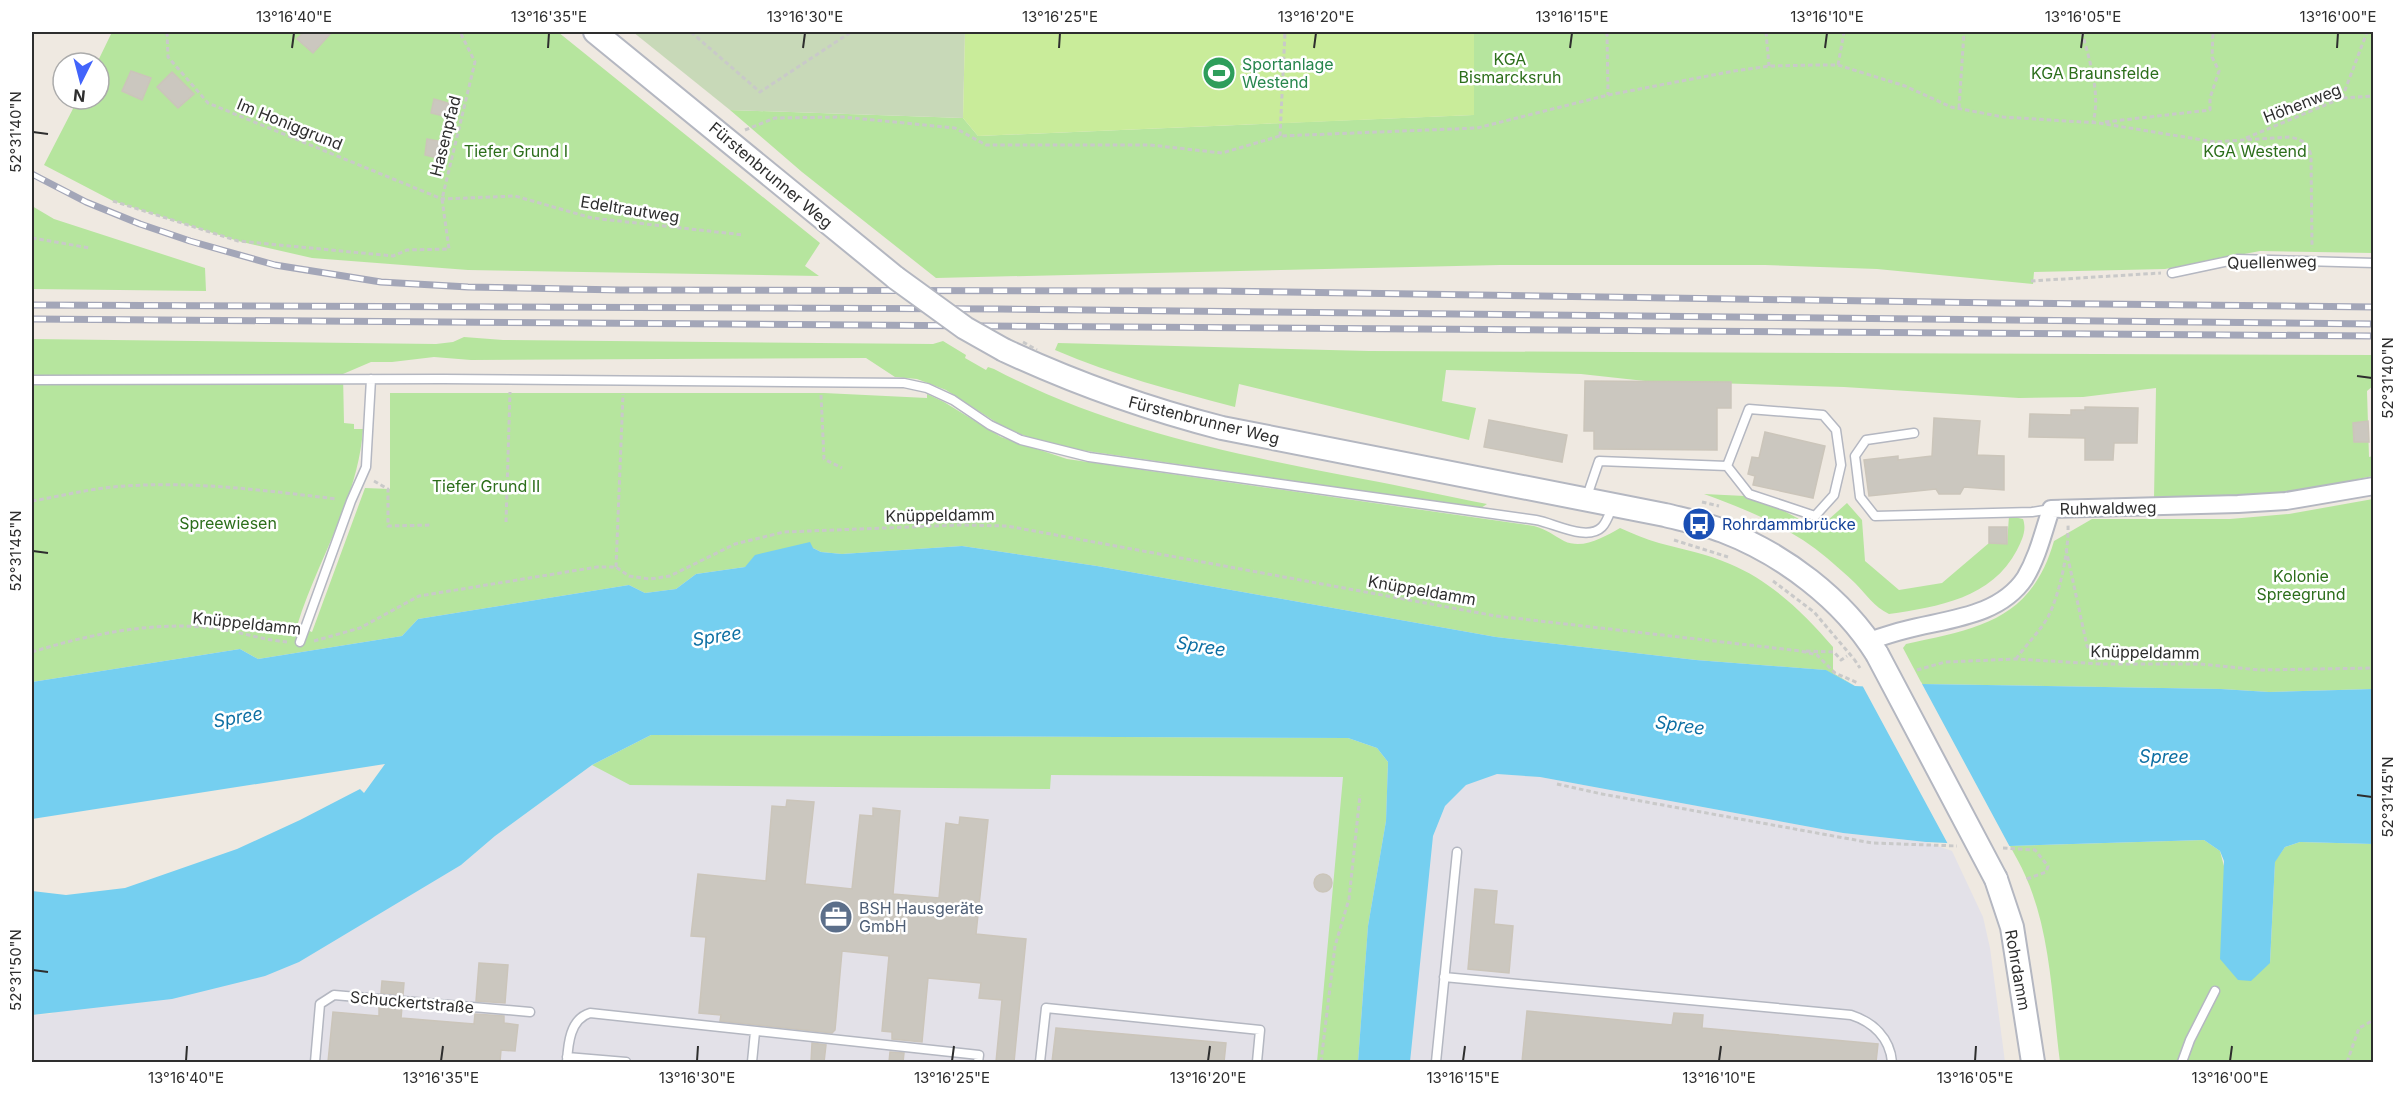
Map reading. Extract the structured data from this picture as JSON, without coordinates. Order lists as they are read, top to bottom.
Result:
{
  "streets": {
    "main road": ["Fürstenbrunner Weg", "Rohrdamm"],
    "street": ["Ruhwaldweg"],
    "lane": ["Quellenweg", "Schuckertstraße"],
    "path": [
      "Höhenweg",
      "Im Honiggrund",
      "Hasenpfad",
      "Edeltrautweg",
      "Knüppeldamm"
    ]
  },
  "crossings": [
    ["Im Honiggrund", "Hasenpfad"],
    ["Im Honiggrund", "Edeltrautweg"],
    ["Hasenpfad", "Edeltrautweg"],
    ["Fürstenbrunner Weg", "Ruhwaldweg"],
    ["Fürstenbrunner Weg", "Rohrdamm"],
    ["Ruhwaldweg", "Rohrdamm"]
  ],
  "water": ["Spree"],
  "parks": [
    "KGA Bismarcksruh",
    "KGA Braunsfelde",
    "Tiefer Grund I",
    "KGA Westend",
    "Tiefer Grund II",
    "Spreewiesen",
    "Kolonie Spreegrund"
  ],
  "places": {
    "sports": ["Sportanlage Westend"],
    "bus stop": ["Rohrdammbrücke"],
    "office": ["BSH Hausgeräte GmbH"]
  },
  "north": "bottom",
  "coordinates": [
    "13°16'40\"E",
    "13°16'35\"E",
    "13°16'30\"E",
    "13°16'25\"E",
    "13°16'20\"E",
    "13°16'15\"E",
    "13°16'10\"E",
    "13°16'05\"E",
    "13°16'00\"E",
    "52°31'40\"N",
    "52°31'45\"N",
    "52°31'50\"N"
  ]
}
